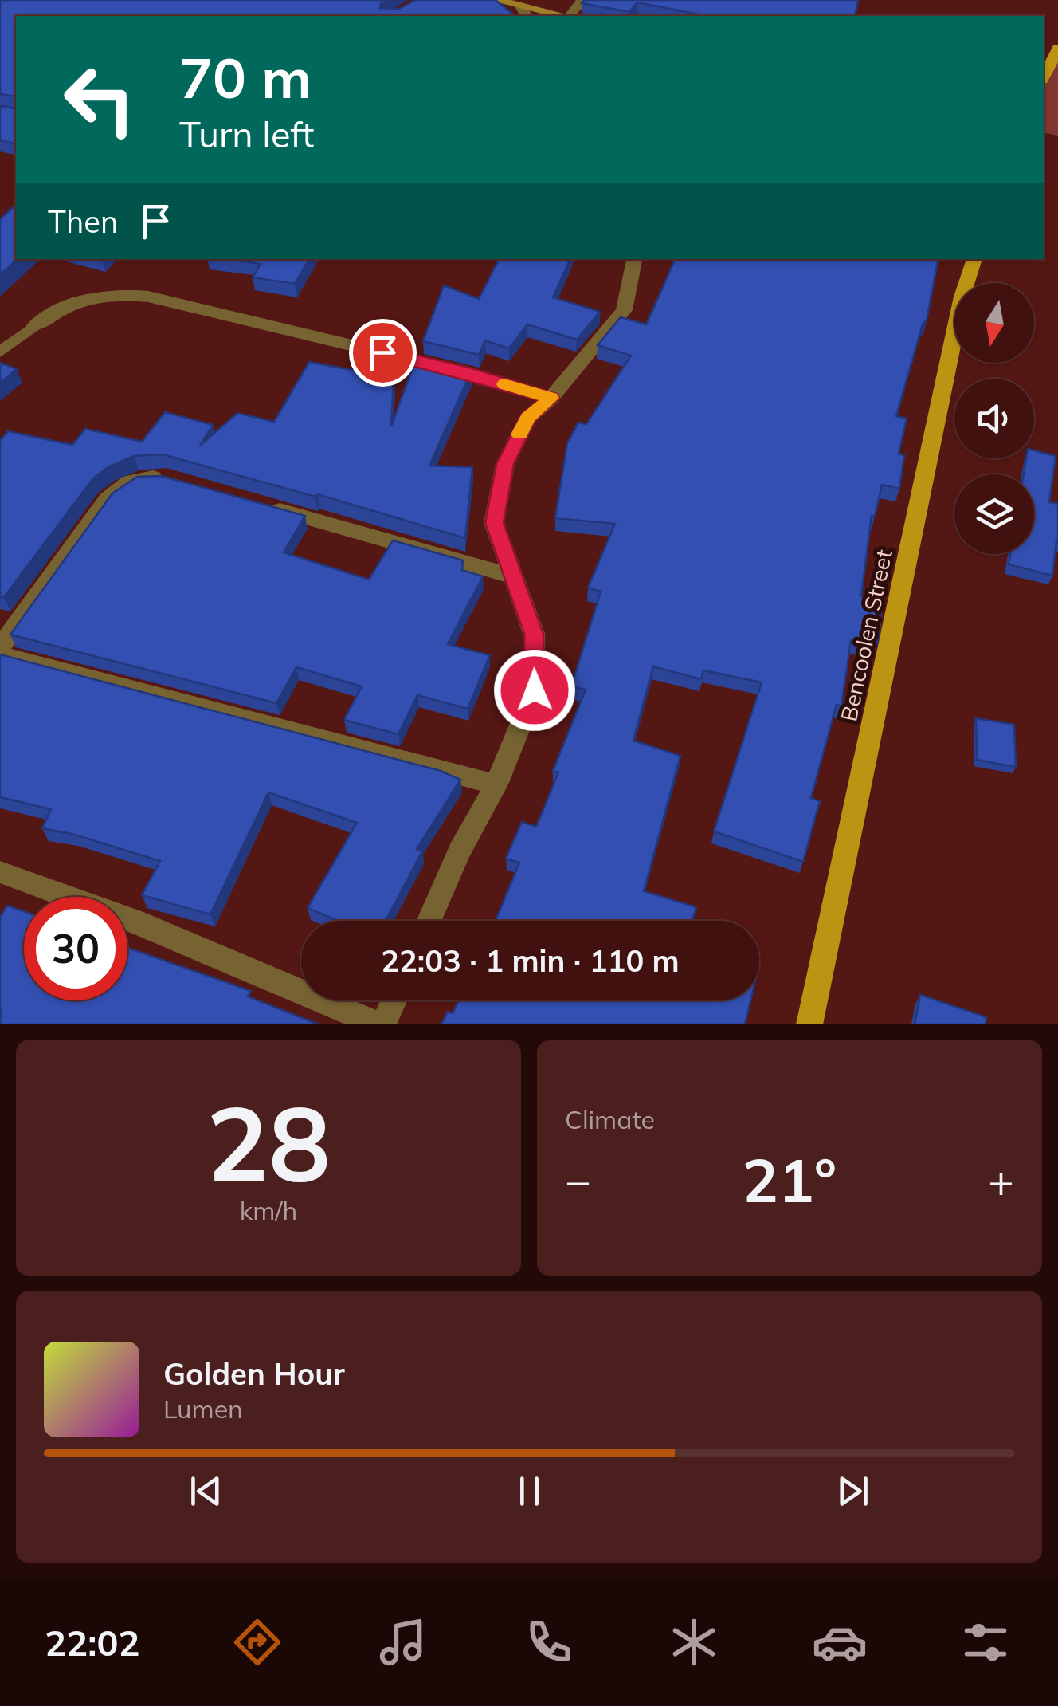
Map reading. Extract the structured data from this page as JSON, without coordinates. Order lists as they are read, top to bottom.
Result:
{
  "streets": {
    "main road": ["Bencoolen Street"]
  },
  "north": "bottom",
  "page": {
    "turn": ["70 m", "Turn left"],
    "then": "Then",
    "limit": "30",
    "trip": "22:03 · 1 min · 110 m",
    "tile": [
      ["28", "km/h"],
      "Climate"
    ],
    "heat": ["−", "21°", "+"],
    "song": ["Golden Hour", "Lumen"],
    "tabs": "22:02"
  }
}
